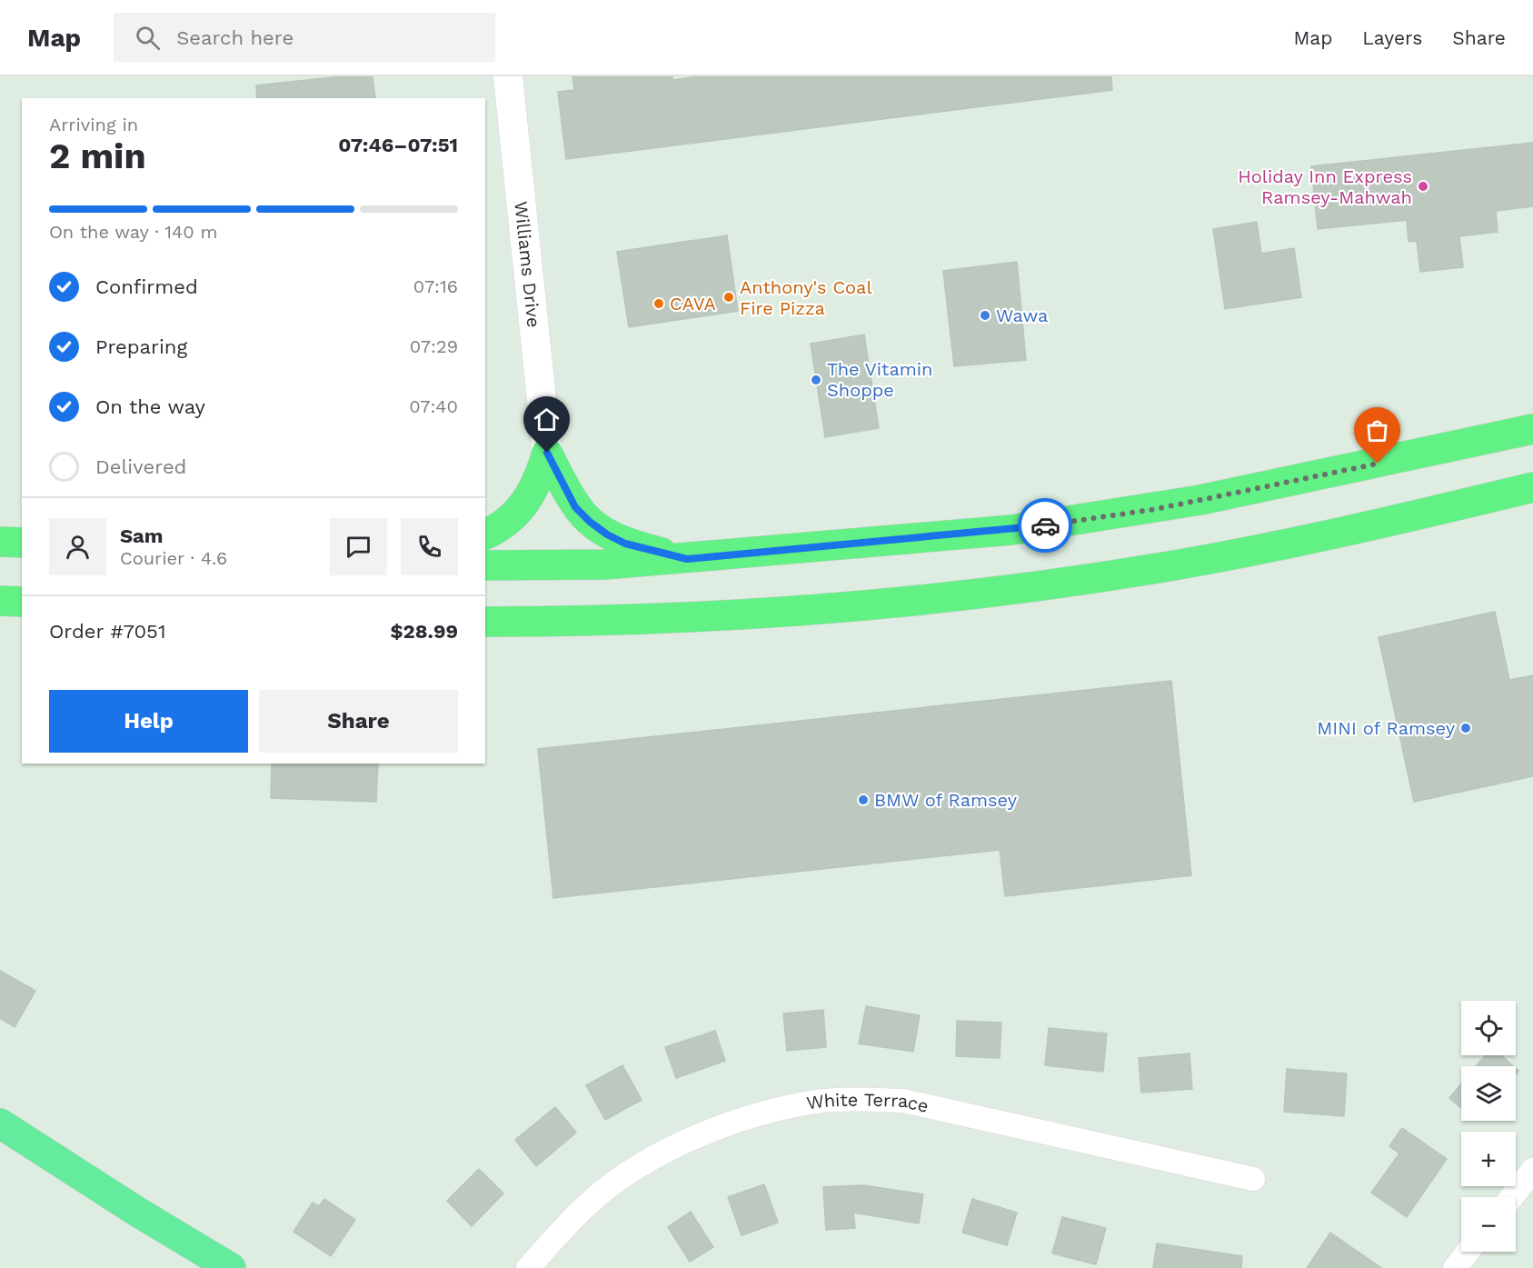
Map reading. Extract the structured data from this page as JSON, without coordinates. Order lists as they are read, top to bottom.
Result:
{
  "streets": {
    "street": ["Williams Drive", "White Terrace"]
  },
  "places": [
    "Holiday Inn Express Ramsey-Mahwah",
    "Anthony's Coal Fire Pizza",
    "CAVA",
    "Wawa",
    "The Vitamin Shoppe",
    "MINI of Ramsey",
    "BMW of Ramsey"
  ],
  "page": {
    "header": "Map",
    "search": "Search here",
    "nav": ["Map", "Layers", "Share"],
    "heading": ["2 min", "Arriving in", "07:46–07:51"],
    "panel": [
      "Sam",
      "Courier · 4.6",
      "Order #7051",
      "$28.99"
    ],
    "bar": "On the way · 140 m",
    "list": [
      ["Confirmed", "07:16"],
      ["Preparing", "07:29"],
      ["On the way", "07:40"],
      "Delivered"
    ],
    "buttons": ["Help", "Share"],
    "map_buttons": ["+", "−"]
  }
}
